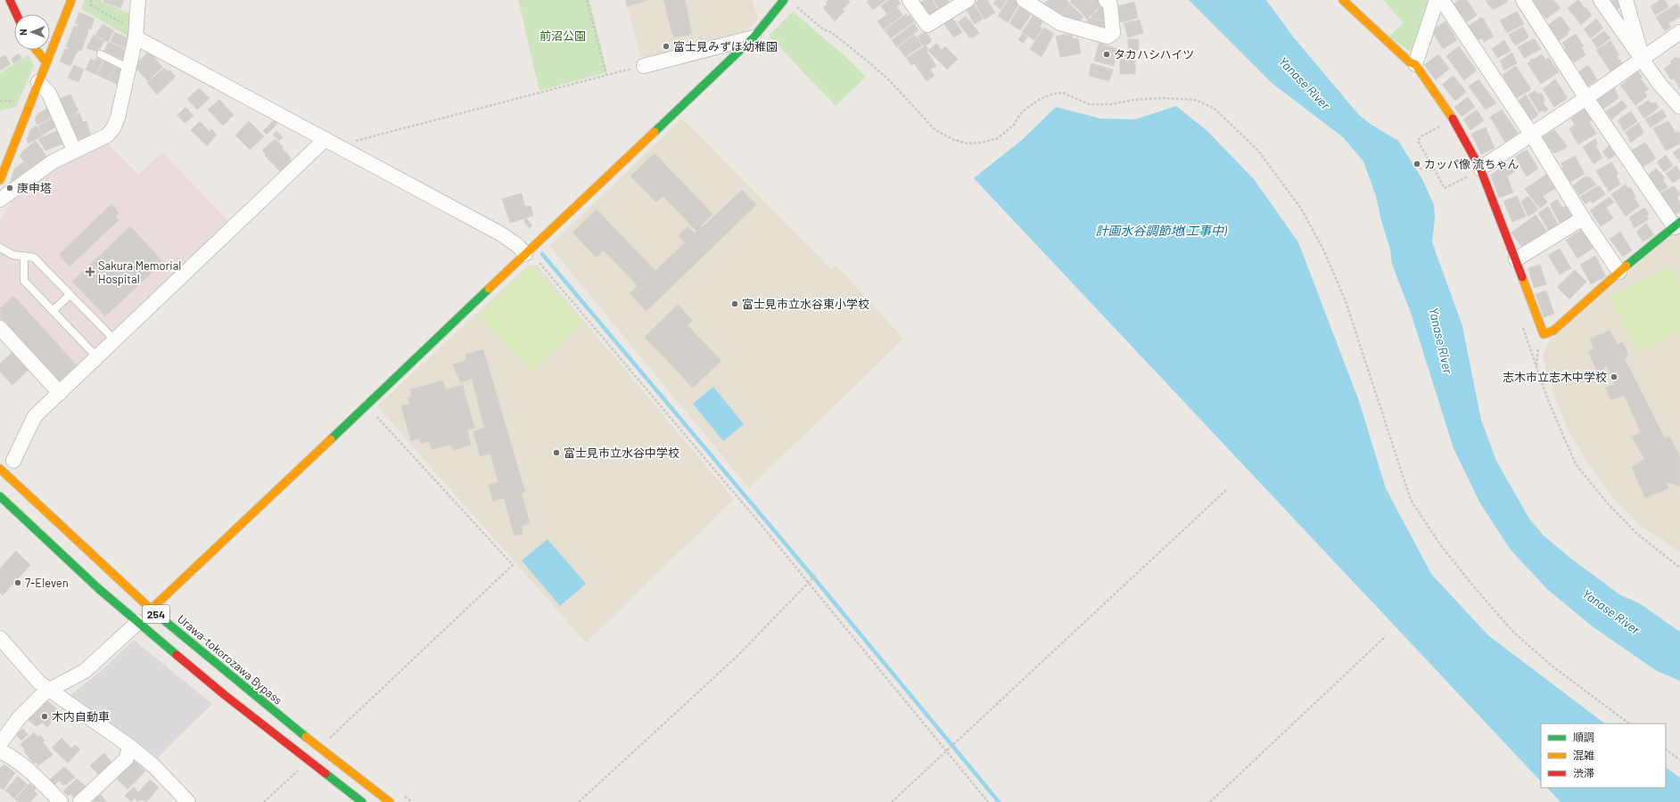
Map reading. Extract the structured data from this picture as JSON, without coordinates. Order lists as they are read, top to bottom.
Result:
{
  "streets": {
    "main road": ["254", "Urawa-tokorozawa Bypass"]
  },
  "water": ["Yanase River", "計画水谷調節地(工事中)"],
  "parks": ["前沼公園"],
  "places": {
    "other": [
      "富士見みずほ幼稚園",
      "タカハシハイツ",
      "カッパ像 流ちゃん",
      "庚申塔",
      "富士見市立水谷東小学校",
      "志木市立志木中学校",
      "富士見市立水谷中学校",
      "7-Eleven",
      "木内自動車"
    ],
    "health": ["Sakura Memorial Hospital"]
  },
  "legend": ["順調", "混雑", "渋滞"],
  "north": "left"
}
